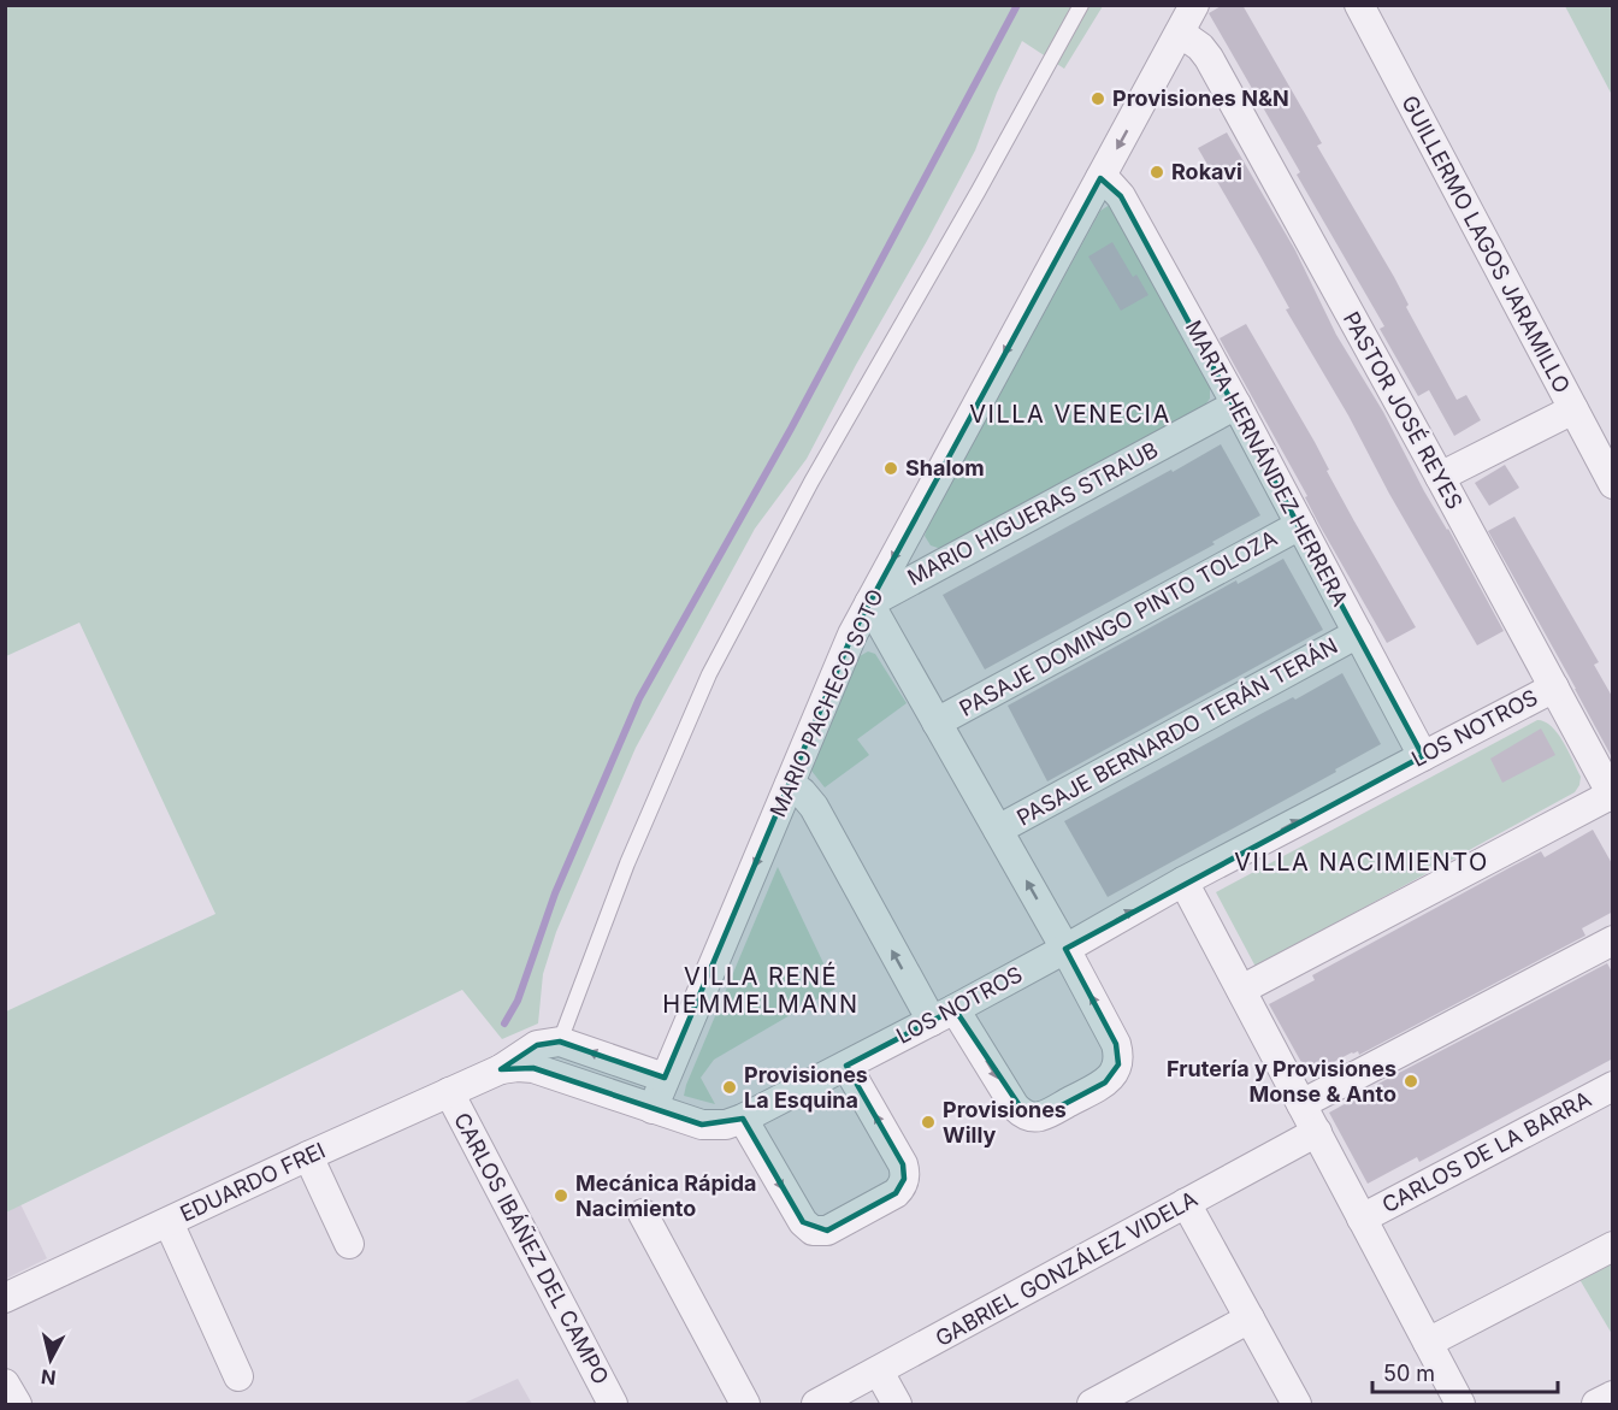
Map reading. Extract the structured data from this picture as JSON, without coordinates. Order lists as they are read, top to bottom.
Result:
{
  "streets": {
    "street": [
      "GUILLERMO LAGOS JARAMILLO",
      "PASTOR JOSÉ REYES",
      "MARTA HERNÁNDEZ HERRERA",
      "MARIO HIGUERAS STRAUB",
      "PASAJE DOMINGO PINTO TOLOZA",
      "MARIO PACHECO SOTO",
      "LOS NOTROS",
      "PASAJE BERNARDO TERÁN TERÁN",
      "CARLOS DE LA BARRA",
      "EDUARDO FREI",
      "CARLOS IBÁÑEZ DEL CAMPO",
      "GABRIEL GONZÁLEZ VIDELA"
    ]
  },
  "crossings": [
    ["PASTOR JOSÉ REYES", "MARIO PACHECO SOTO"],
    ["PASTOR JOSÉ REYES", "LOS NOTROS"],
    ["MARTA HERNÁNDEZ HERRERA", "MARIO HIGUERAS STRAUB"],
    ["MARTA HERNÁNDEZ HERRERA", "PASAJE DOMINGO PINTO TOLOZA"],
    ["MARTA HERNÁNDEZ HERRERA", "MARIO PACHECO SOTO"],
    ["MARTA HERNÁNDEZ HERRERA", "LOS NOTROS"],
    ["MARTA HERNÁNDEZ HERRERA", "PASAJE BERNARDO TERÁN TERÁN"],
    ["MARIO HIGUERAS STRAUB", "MARIO PACHECO SOTO"],
    ["MARIO PACHECO SOTO", "LOS NOTROS"],
    ["LOS NOTROS", "EDUARDO FREI"],
    ["EDUARDO FREI", "CARLOS IBÁÑEZ DEL CAMPO"]
  ],
  "one_way": ["MARIO PACHECO SOTO"],
  "districts": ["VILLA VENECIA", "VILLA NACIMIENTO", "VILLA RENÉ HEMMELMANN"],
  "places": [
    "Provisiones N&N",
    "Rokavi",
    "Shalom",
    "Frutería y Provisiones Monse & Anto",
    "Provisiones La Esquina",
    "Provisiones Willy",
    "Mecánica Rápida Nacimiento"
  ],
  "scale_bar": "50 m",
  "north": "bottom"
}
